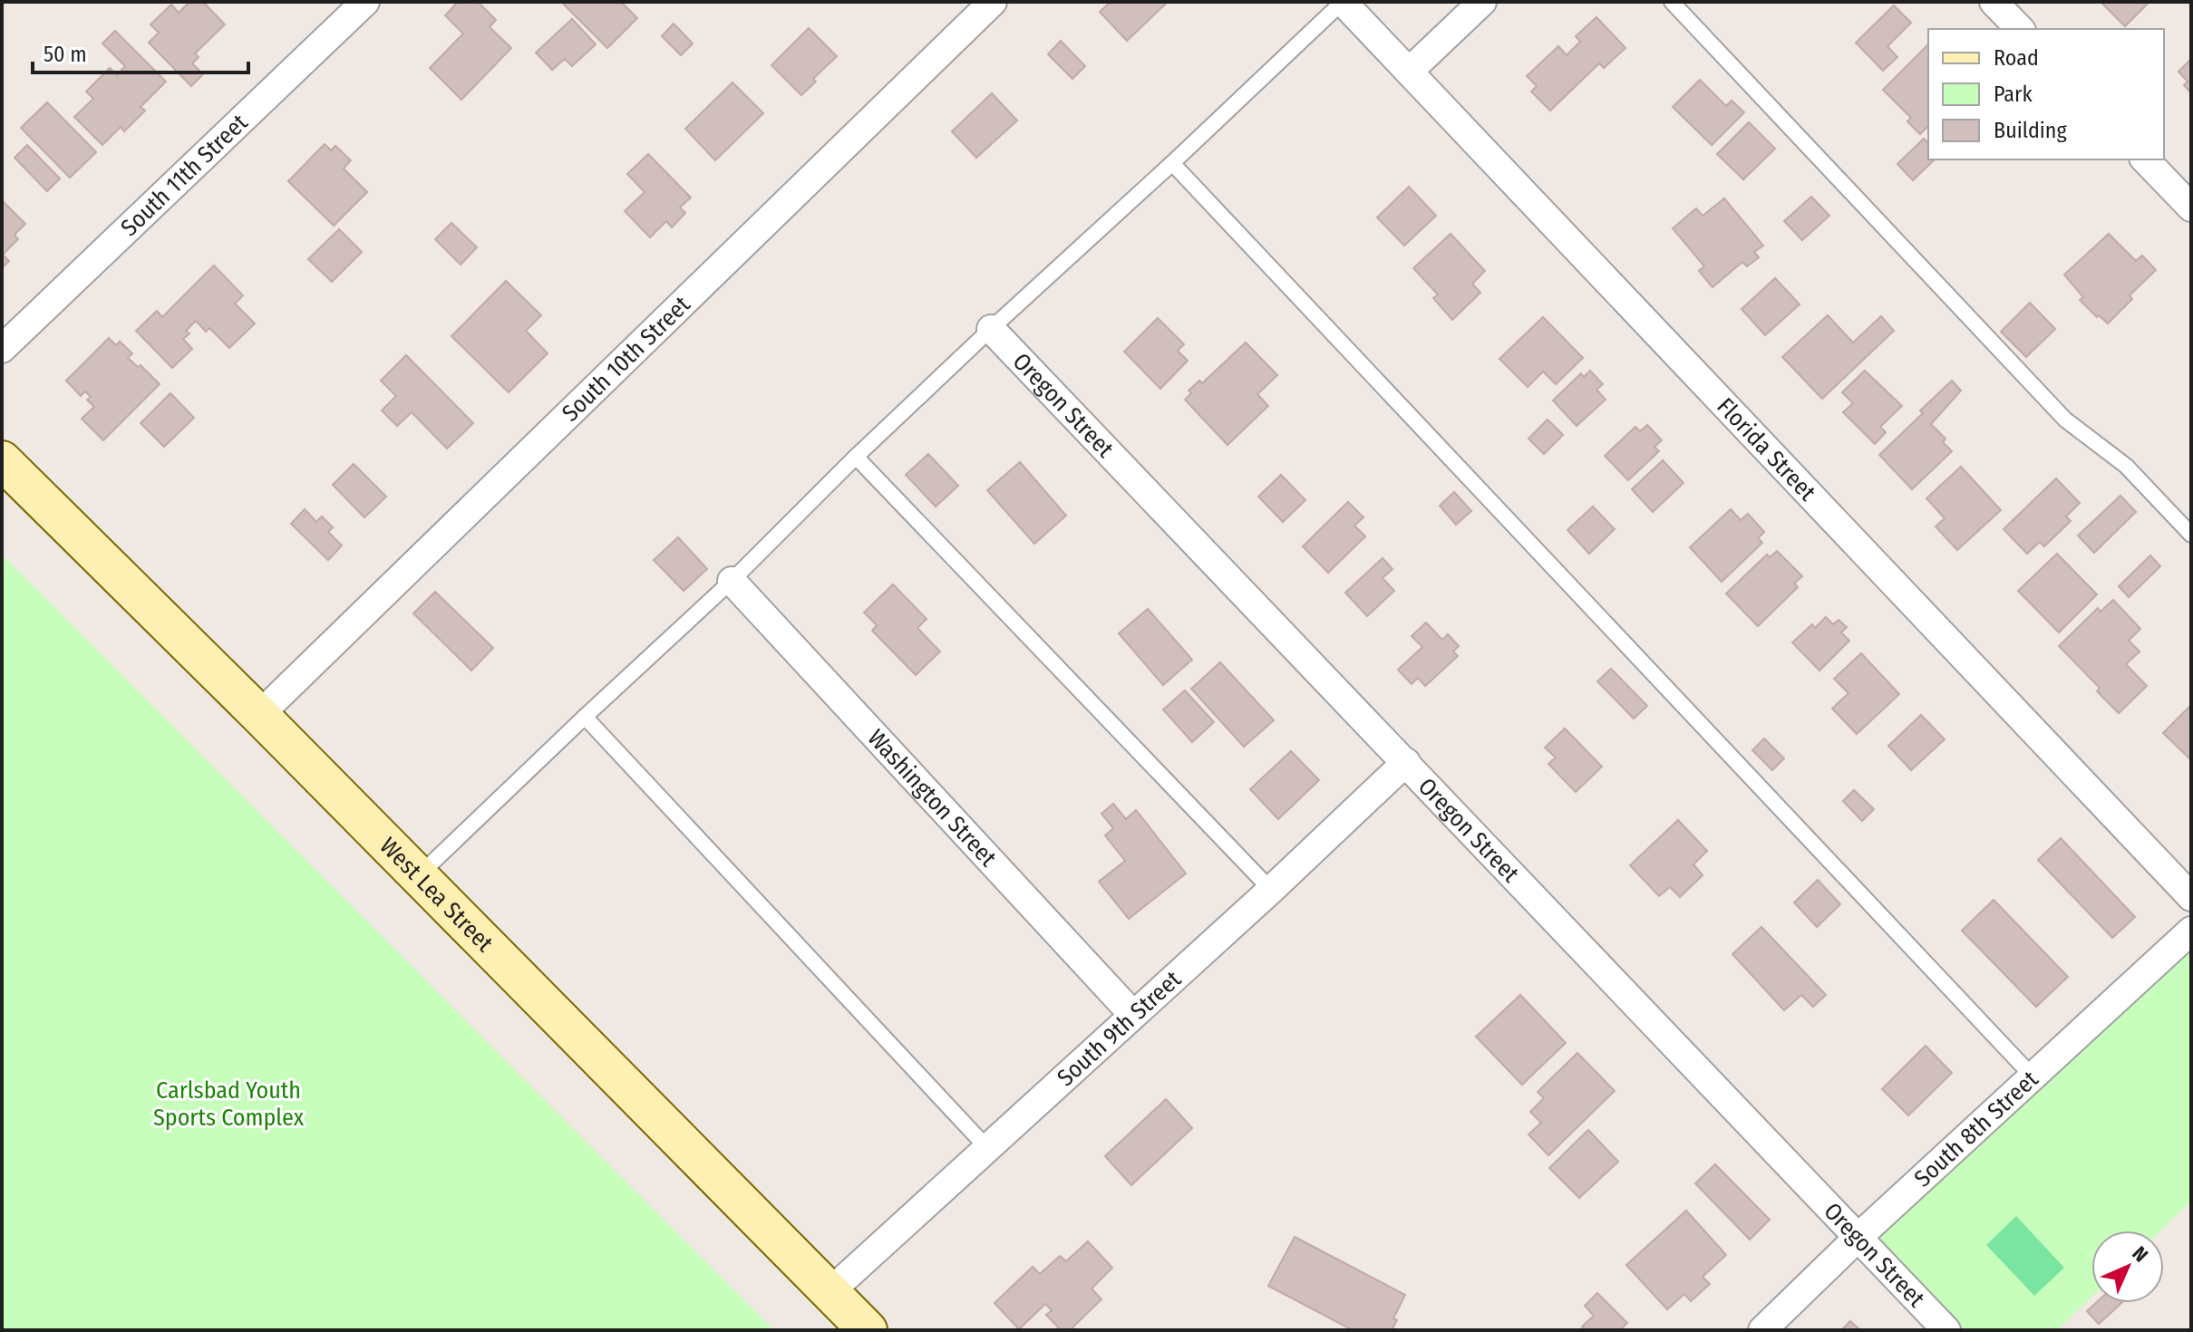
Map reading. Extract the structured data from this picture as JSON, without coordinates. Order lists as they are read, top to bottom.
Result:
{
  "streets": {
    "main road": ["West Lea Street"],
    "street": [
      "South 11th Street",
      "South 10th Street",
      "Oregon Street",
      "Florida Street",
      "Washington Street",
      "South 9th Street",
      "South 8th Street"
    ]
  },
  "crossings": [
    ["South 10th Street", "West Lea Street"],
    ["Oregon Street", "South 9th Street"],
    ["Oregon Street", "South 8th Street"],
    ["Washington Street", "South 9th Street"],
    ["West Lea Street", "South 9th Street"]
  ],
  "parks": ["Carlsbad Youth Sports Complex"],
  "legend": ["Road", "Park", "Building"],
  "scale_bar": "50 m",
  "north": "top right"
}
